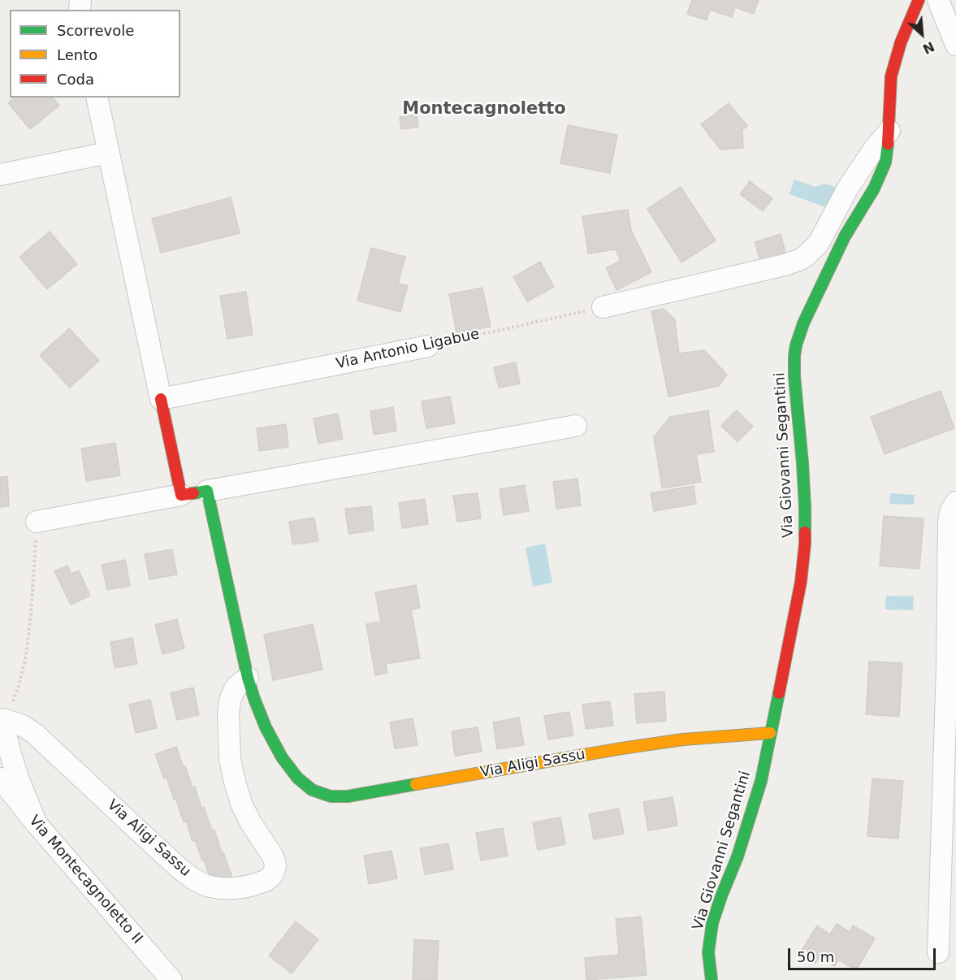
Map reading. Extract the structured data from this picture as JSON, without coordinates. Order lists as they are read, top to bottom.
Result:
{
  "streets": {
    "street": [
      "Via Antonio Ligabue",
      "Via Giovanni Segantini",
      "Via Aligi Sassu",
      "Via Montecagnoletto II"
    ]
  },
  "crossings": [
    ["Via Giovanni Segantini", "Via Aligi Sassu"]
  ],
  "districts": ["Montecagnoletto"],
  "legend": ["Scorrevole", "Lento", "Coda"],
  "scale_bar": "50 m",
  "north": "bottom right"
}
